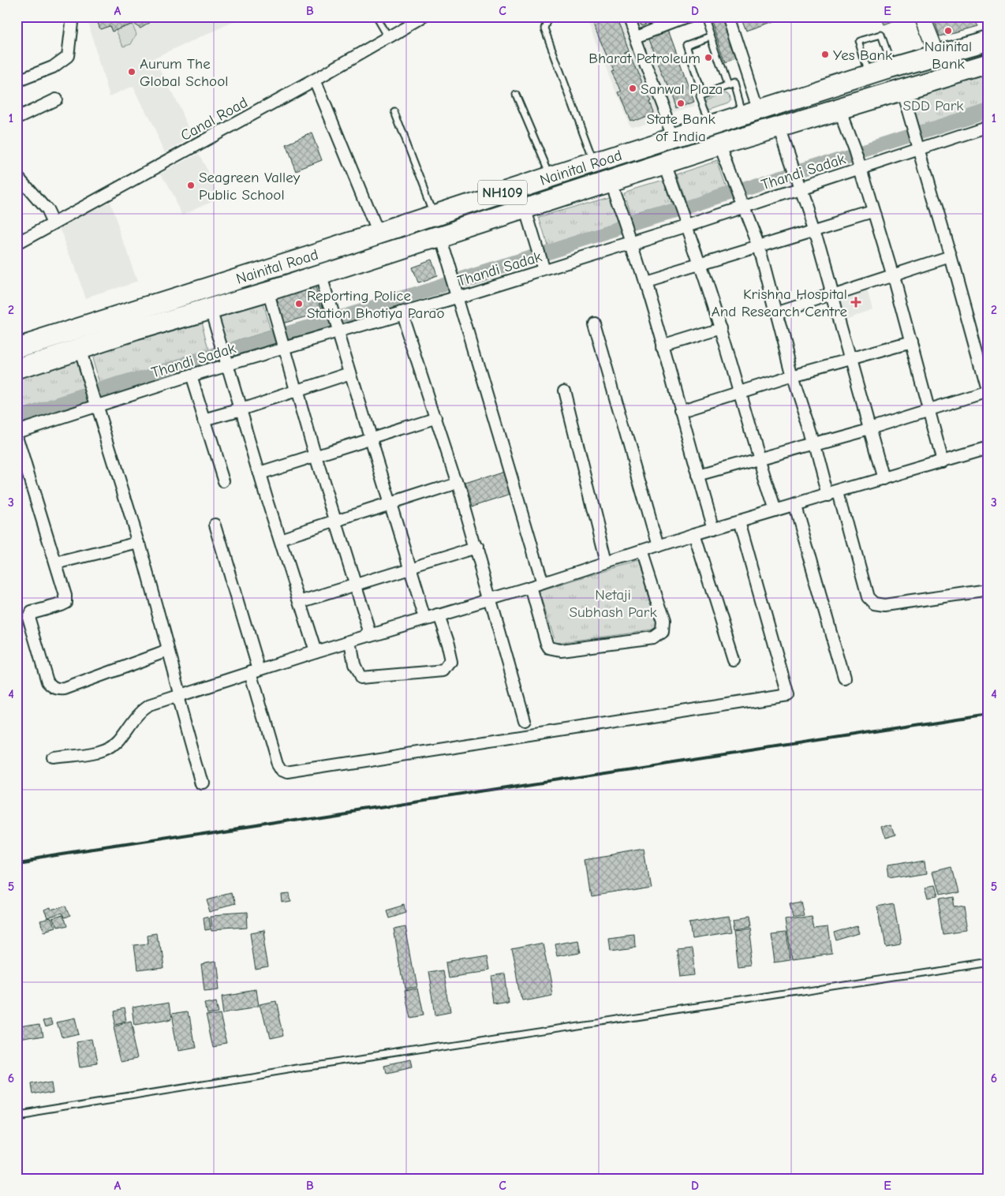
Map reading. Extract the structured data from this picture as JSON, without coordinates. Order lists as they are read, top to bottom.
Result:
{
  "streets": {
    "highway": ["Nainital Road", "NH109"],
    "street": ["Canal Road", "Thandi Sadak"]
  },
  "parks": ["SDD Park", "Netaji Subhash Park"],
  "places": {
    "other": [
      "Nainital Bank",
      "Yes Bank",
      "Bharat Petroleum",
      "Aurum The Global School",
      "Sanwal Plaza",
      "State Bank of India",
      "Seagreen Valley Public School",
      "Reporting Police Station Bhotiya Parao"
    ],
    "health": ["Krishna Hospital And Research Centre"]
  },
  "grid": {
    "columns": [
      "A",
      "B",
      "C",
      "D",
      "E"
    ],
    "rows": [
      "1",
      "2",
      "3",
      "4",
      "5",
      "6"
    ]
  }
}
